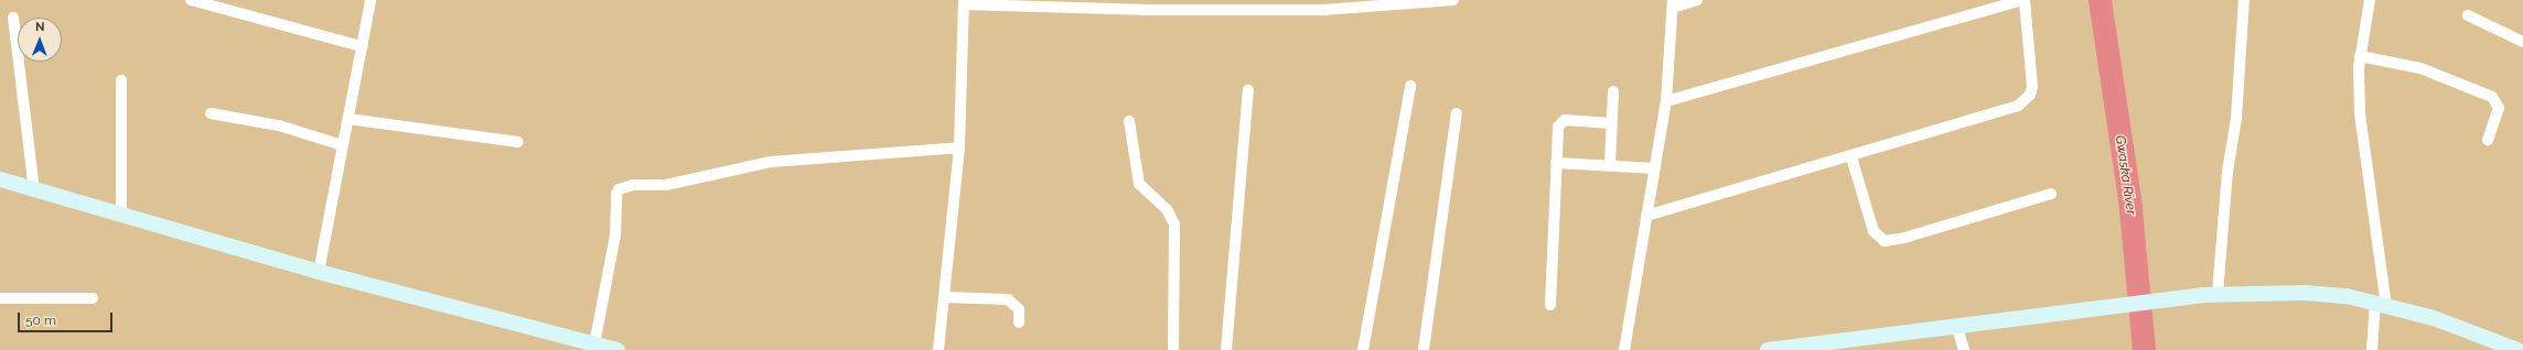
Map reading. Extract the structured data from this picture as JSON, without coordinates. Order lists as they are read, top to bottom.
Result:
{
  "water": ["Gwaska River"],
  "scale_bar": "50 m",
  "north": "top"
}
